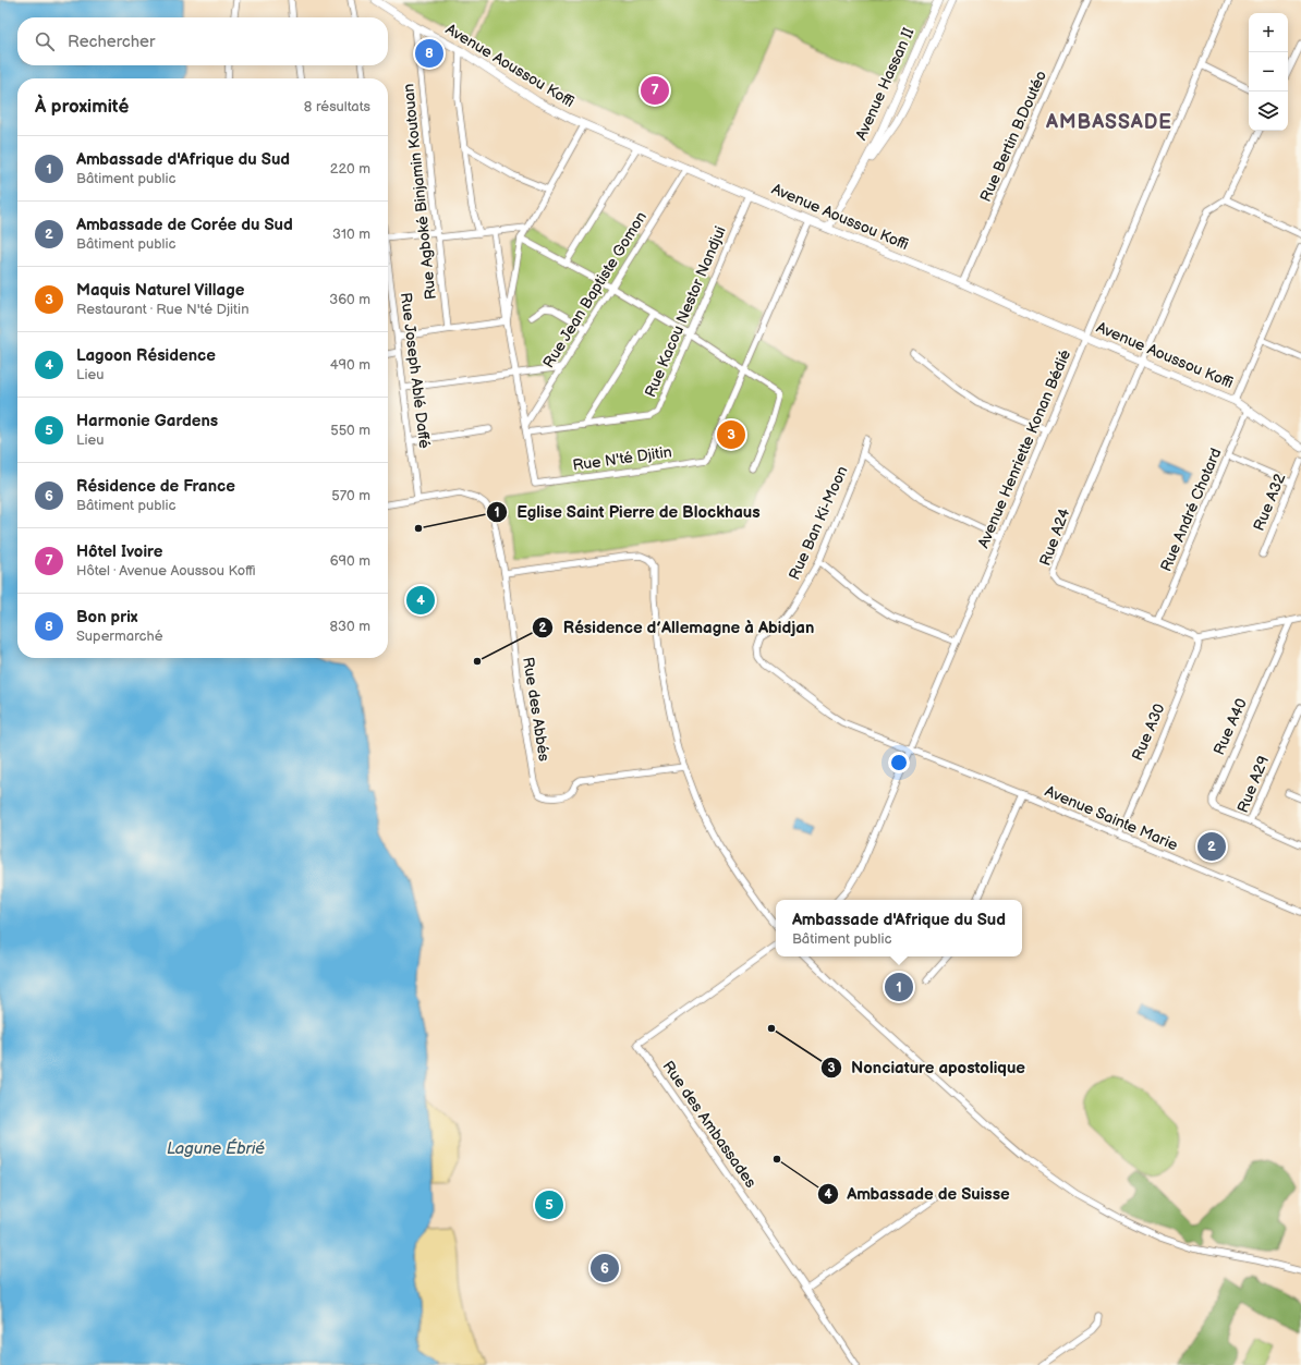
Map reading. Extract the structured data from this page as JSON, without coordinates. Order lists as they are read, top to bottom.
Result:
{
  "streets": {
    "street": [
      "Avenue Aoussou Koffi",
      "Avenue Hassan II",
      "Rue Bertin B.Doutéo",
      "Rue Agboké Binjamin Koutouan",
      "Rue Jean Baptiste Gomon",
      "Rue Kacou Nestor Nandjui",
      "Rue Joseph Ablé Daffé",
      "Avenue Henriette Konan Bédié",
      "Rue N'té Djitin",
      "Rue A32",
      "Rue André Chotard",
      "Rue Ban Ki-Moon",
      "Rue A24",
      "Rue des Abbés",
      "Rue A40",
      "Rue A30",
      "Rue A29",
      "Avenue Sainte Marie",
      "Rue des Ambassades"
    ]
  },
  "crossings": [
    ["Avenue Aoussou Koffi", "Avenue Hassan II"],
    ["Avenue Aoussou Koffi", "Rue Bertin B.Doutéo"],
    ["Avenue Aoussou Koffi", "Rue Agboké Binjamin Koutouan"],
    ["Avenue Aoussou Koffi", "Rue Jean Baptiste Gomon"],
    ["Avenue Aoussou Koffi", "Rue Kacou Nestor Nandjui"],
    ["Avenue Aoussou Koffi", "Avenue Henriette Konan Bédié"],
    ["Avenue Aoussou Koffi", "Rue N'té Djitin"],
    ["Avenue Aoussou Koffi", "Rue André Chotard"],
    ["Avenue Aoussou Koffi", "Rue A24"],
    ["Rue Jean Baptiste Gomon", "Rue Kacou Nestor Nandjui"],
    ["Rue Jean Baptiste Gomon", "Rue N'té Djitin"],
    ["Rue Kacou Nestor Nandjui", "Rue N'té Djitin"],
    ["Rue Joseph Ablé Daffé", "Rue des Abbés"],
    ["Avenue Henriette Konan Bédié", "Rue Ban Ki-Moon"],
    ["Avenue Henriette Konan Bédié", "Avenue Sainte Marie"],
    ["Rue André Chotard", "Rue A24"],
    ["Rue Ban Ki-Moon", "Avenue Sainte Marie"],
    ["Rue A24", "Rue A30"],
    ["Rue A40", "Rue A29"],
    ["Rue A30", "Avenue Sainte Marie"]
  ],
  "districts": ["AMBASSADE"],
  "water": ["Lagune Ébrié"],
  "places": [
    "Eglise Saint Pierre de Blockhaus",
    "Résidence d’Allemagne à Abidjan",
    "Nonciature apostolique",
    "Ambassade de Suisse"
  ],
  "page": {
    "map_buttons": ["+", "−"],
    "search": "Rechercher",
    "pins": [
      "8",
      "7",
      "3",
      "4",
      "2",
      "1",
      "5",
      "6"
    ],
    "heading": ["À proximité", "8 résultats"],
    "list": [
      {
        "mark": "1",
        "name": "Ambassade d'Afrique du Sud",
        "note": "Bâtiment public",
        "value": "220 m"
      },
      {
        "mark": "2",
        "name": "Ambassade de Corée du Sud",
        "note": "Bâtiment public",
        "value": "310 m"
      },
      {
        "mark": "3",
        "name": "Maquis Naturel Village",
        "note": "Restaurant · Rue N'té Djitin",
        "value": "360 m"
      },
      {
        "mark": "4",
        "name": "Lagoon Résidence",
        "note": "Lieu",
        "value": "490 m"
      },
      {
        "mark": "5",
        "name": "Harmonie Gardens",
        "note": "Lieu",
        "value": "550 m"
      },
      {
        "mark": "6",
        "name": "Résidence de France",
        "note": "Bâtiment public",
        "value": "570 m"
      },
      {
        "mark": "7",
        "name": "Hôtel Ivoire",
        "note": "Hôtel · Avenue Aoussou Koffi",
        "value": "690 m"
      },
      {
        "mark": "8",
        "name": "Bon prix",
        "note": "Supermarché",
        "value": "830 m"
      }
    ],
    "popup": ["Ambassade d'Afrique du Sud", "Bâtiment public"]
  }
}
